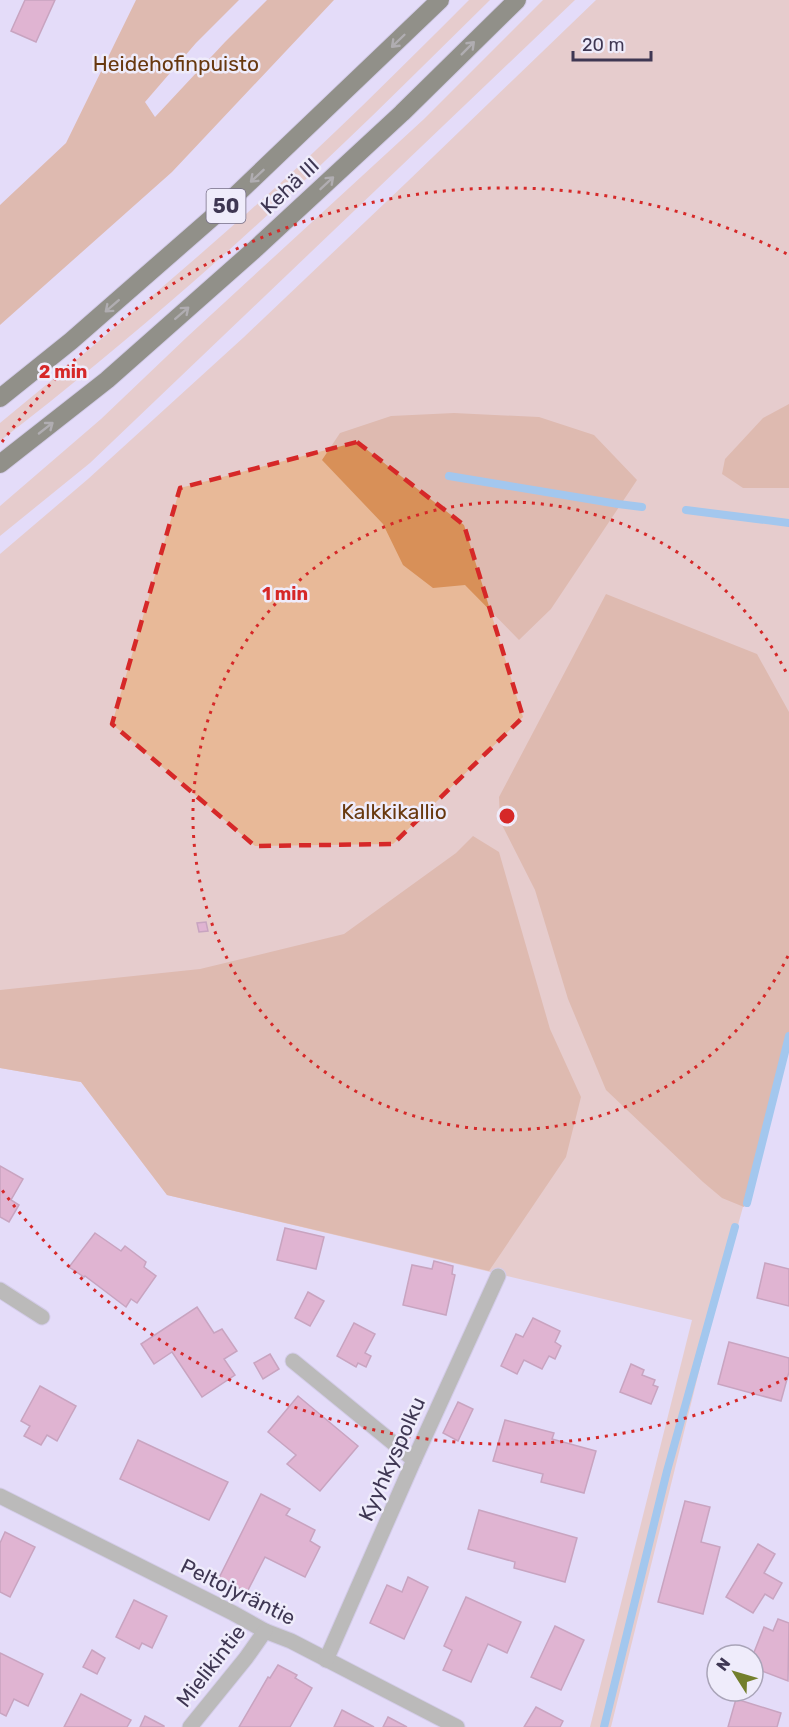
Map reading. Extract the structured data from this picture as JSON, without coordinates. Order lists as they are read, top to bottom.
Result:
{
  "streets": {
    "highway": ["Kehä III", "50"],
    "street": ["Kyyhkyspolku", "Peltojyräntie", "Mielikintie"]
  },
  "crossings": [
    ["Kyyhkyspolku", "Peltojyräntie"],
    ["Peltojyräntie", "Mielikintie"]
  ],
  "parks": ["Heidehofinpuisto", "Kalkkikallio"],
  "scale_bar": "20 m",
  "north": "top left",
  "rings": ["2 min", "1 min"]
}
